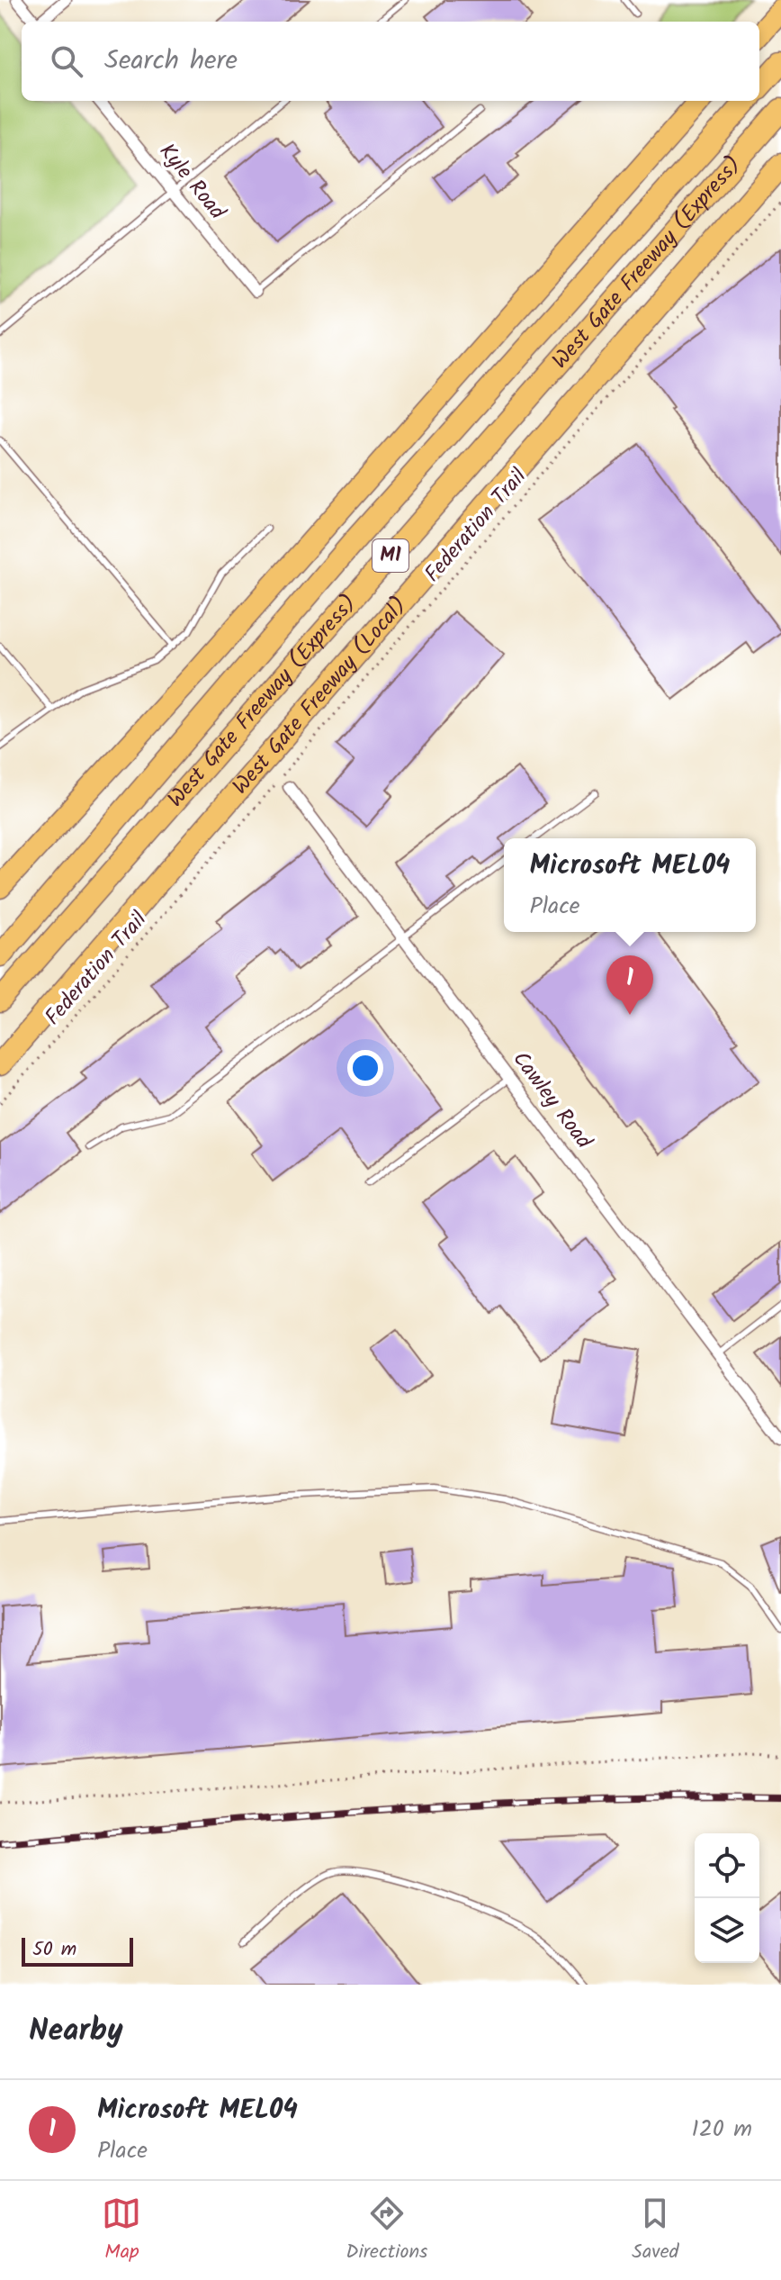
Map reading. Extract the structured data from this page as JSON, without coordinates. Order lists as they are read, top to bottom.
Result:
{
  "streets": {
    "highway": ["West Gate Freeway (Express)", "M1", "West Gate Freeway (Local)"],
    "street": ["Kyle Road", "Cawley Road"],
    "path": ["Federation Trail"]
  },
  "scale_bar": "50 m",
  "page": {
    "search": "Search here",
    "popup": ["Microsoft MEL04", "Place"],
    "pins": "1",
    "scale": "50 m",
    "heading": "Nearby",
    "list": [
      {
        "mark": "1",
        "name": "Microsoft MEL04",
        "note": "Place",
        "value": "120 m"
      }
    ],
    "nav": ["Map", "Directions", "Saved"]
  }
}
